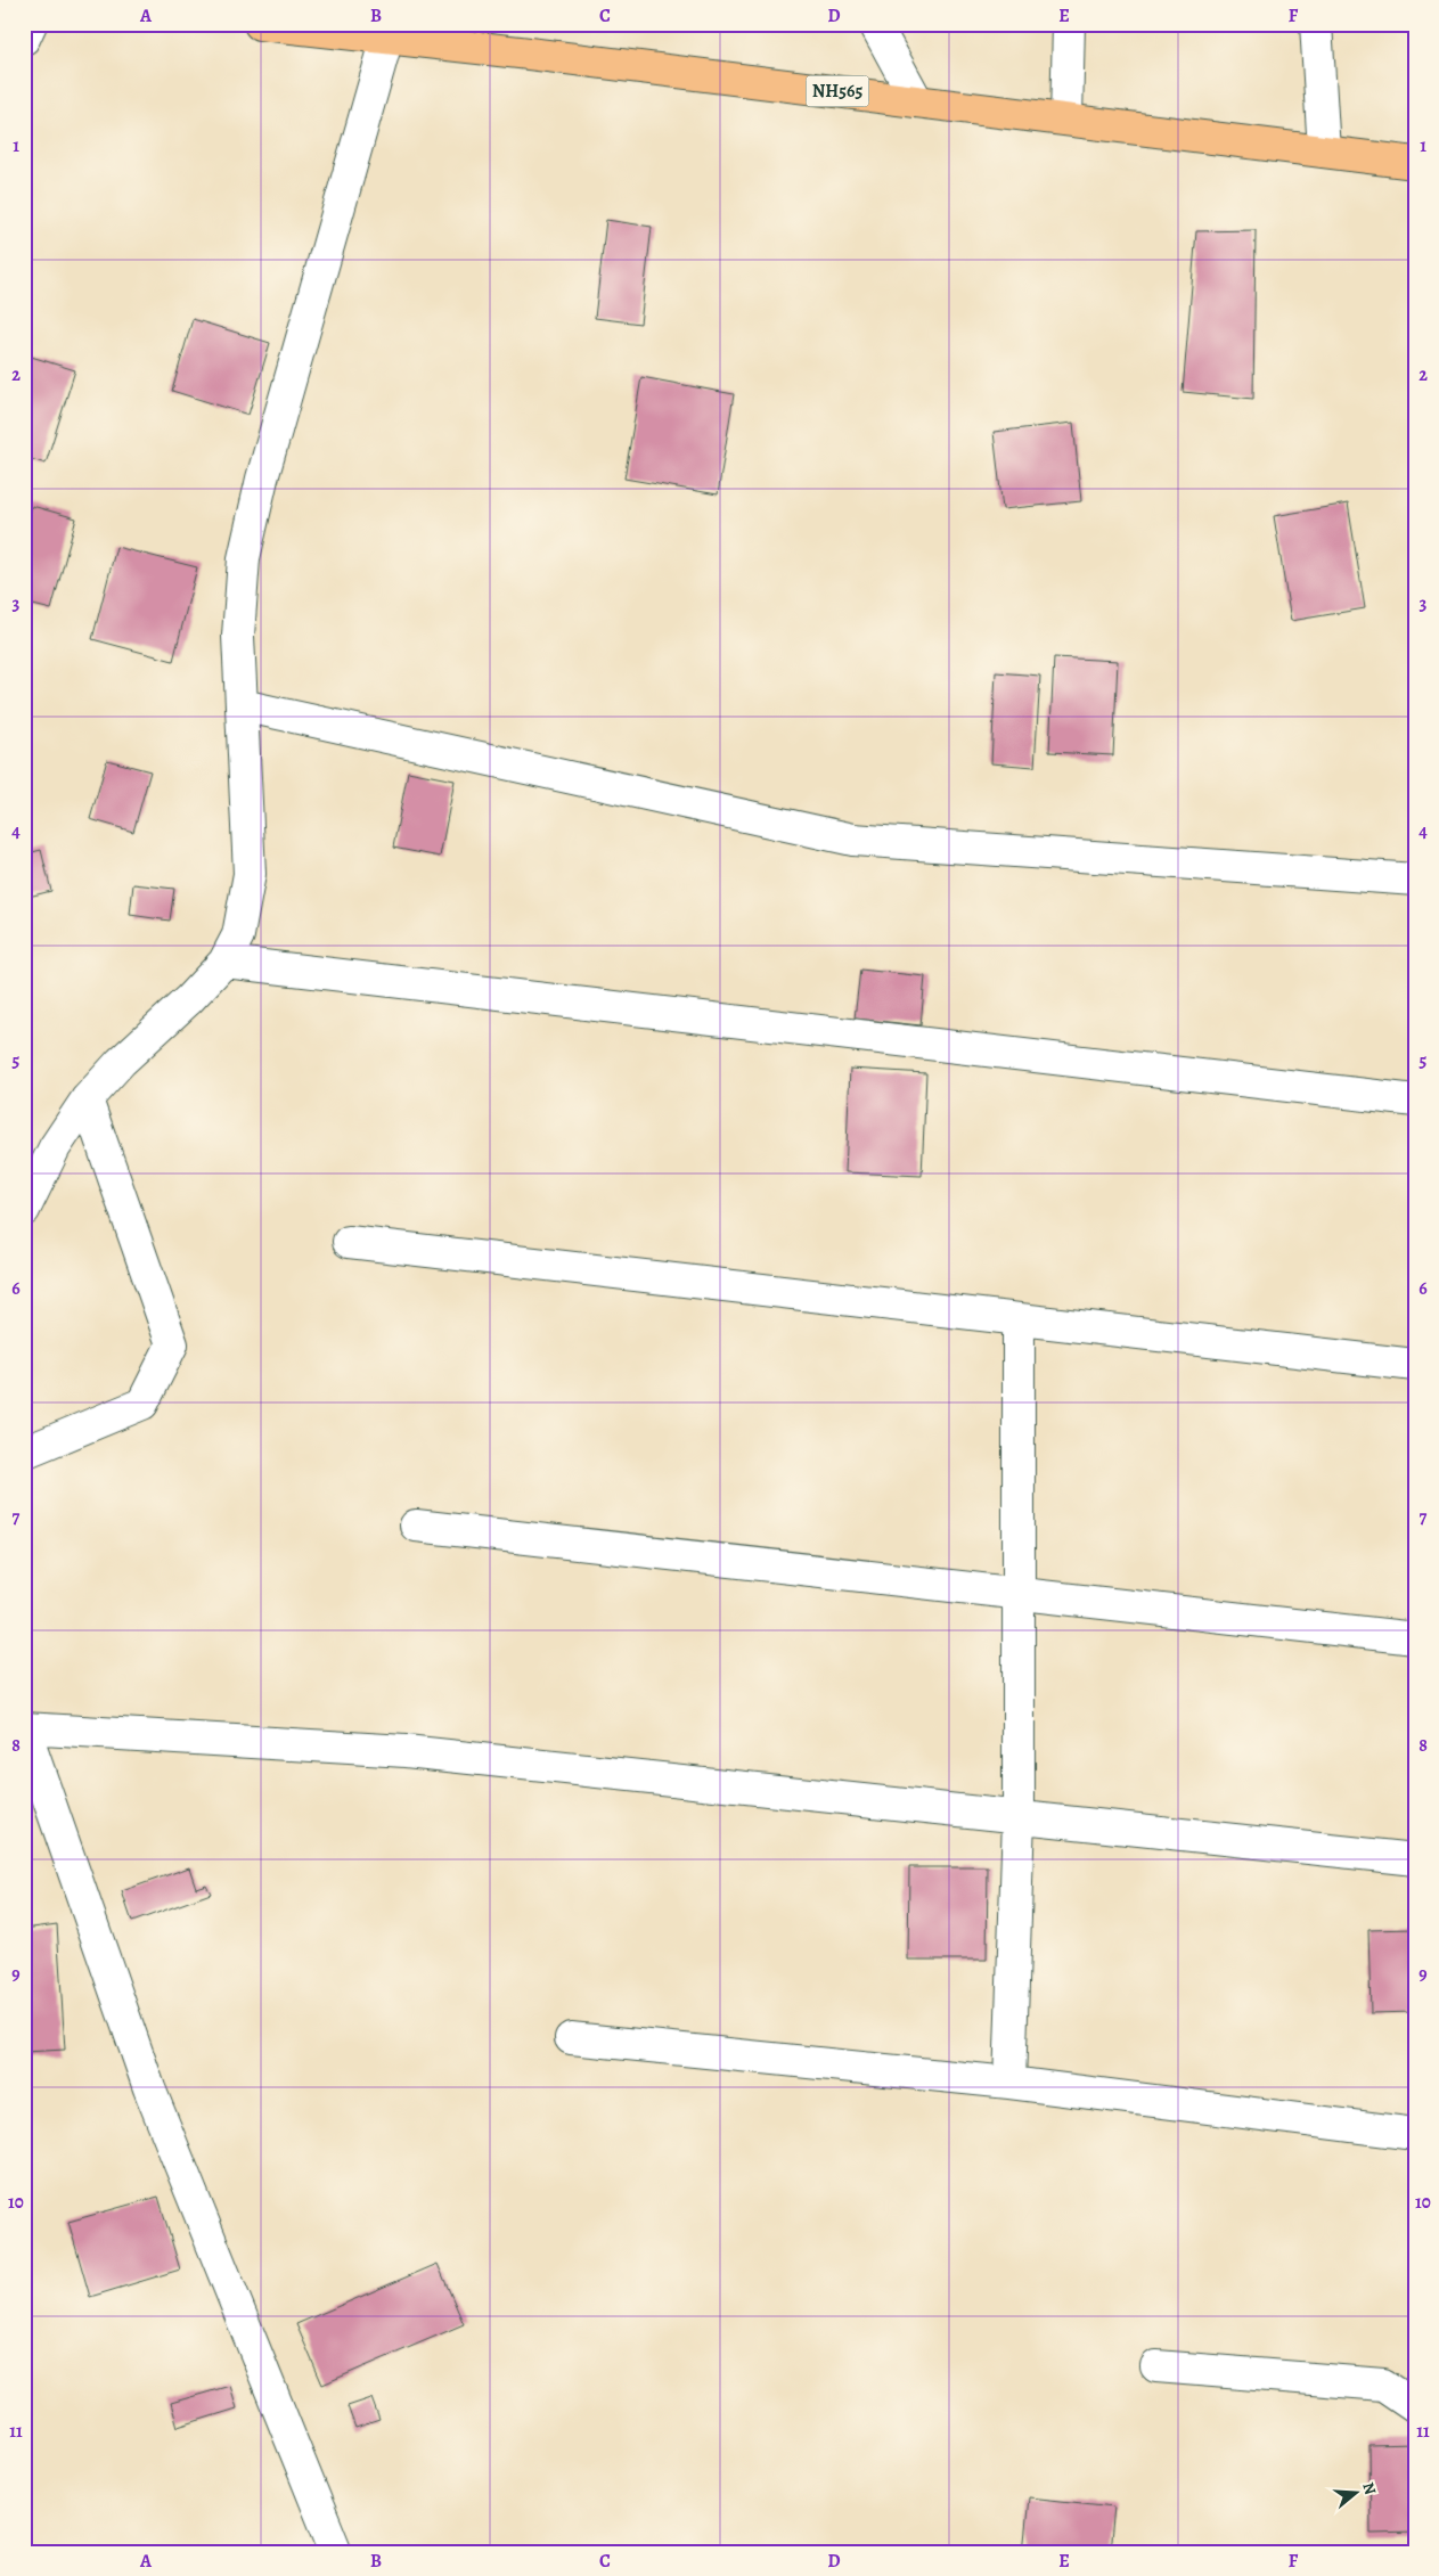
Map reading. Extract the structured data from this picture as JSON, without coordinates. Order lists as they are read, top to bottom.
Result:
{
  "streets": {
    "highway": ["NH565"]
  },
  "north": "right",
  "grid": {
    "columns": [
      "A",
      "B",
      "C",
      "D",
      "E",
      "F"
    ],
    "rows": [
      "1",
      "2",
      "3",
      "4",
      "5",
      "6",
      "7",
      "8",
      "9",
      "10",
      "11"
    ]
  }
}
